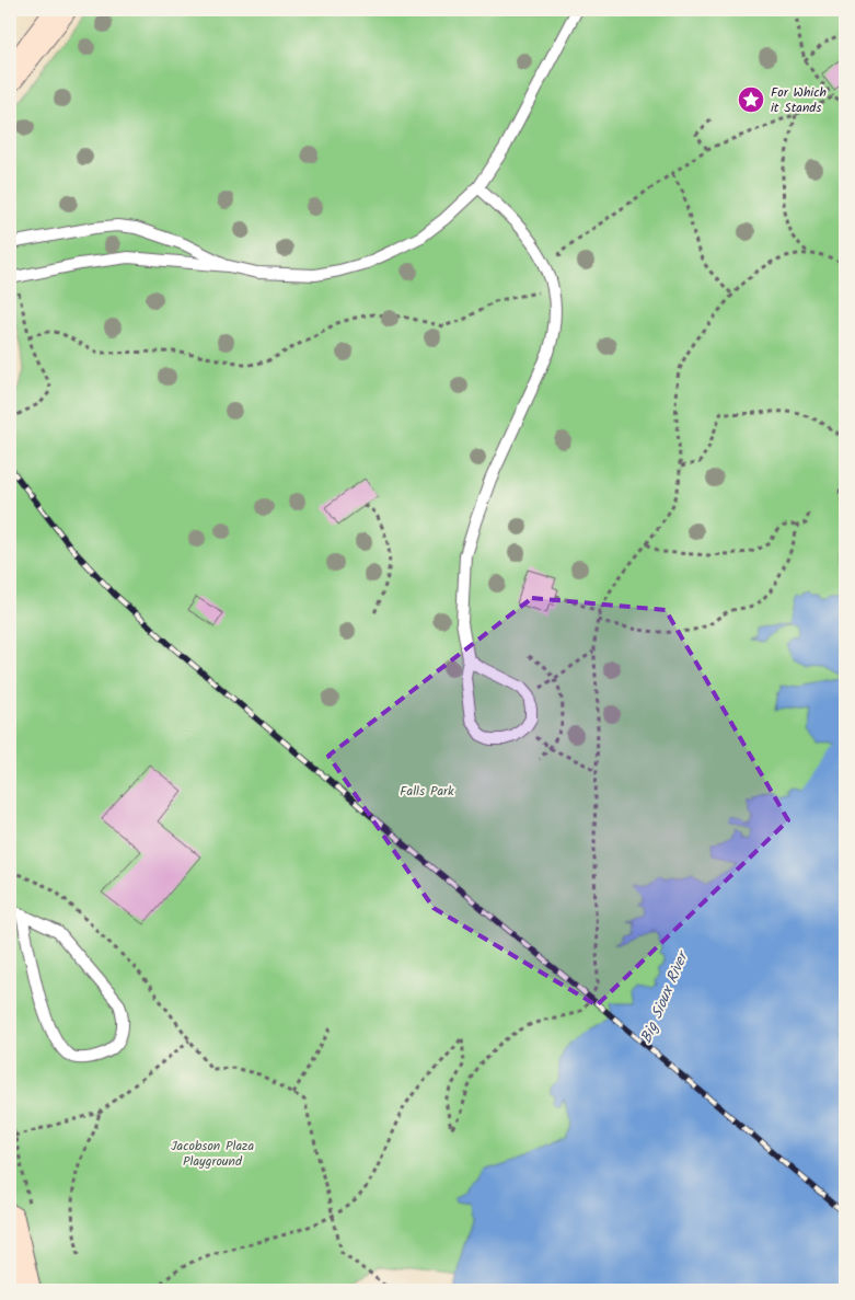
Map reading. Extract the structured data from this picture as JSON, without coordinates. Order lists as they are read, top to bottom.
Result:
{
  "water": ["Big Sioux River"],
  "parks": ["Falls Park", "Jacobson Plaza Playground"],
  "places": {
    "place": ["For Which it Stands"]
  }
}
